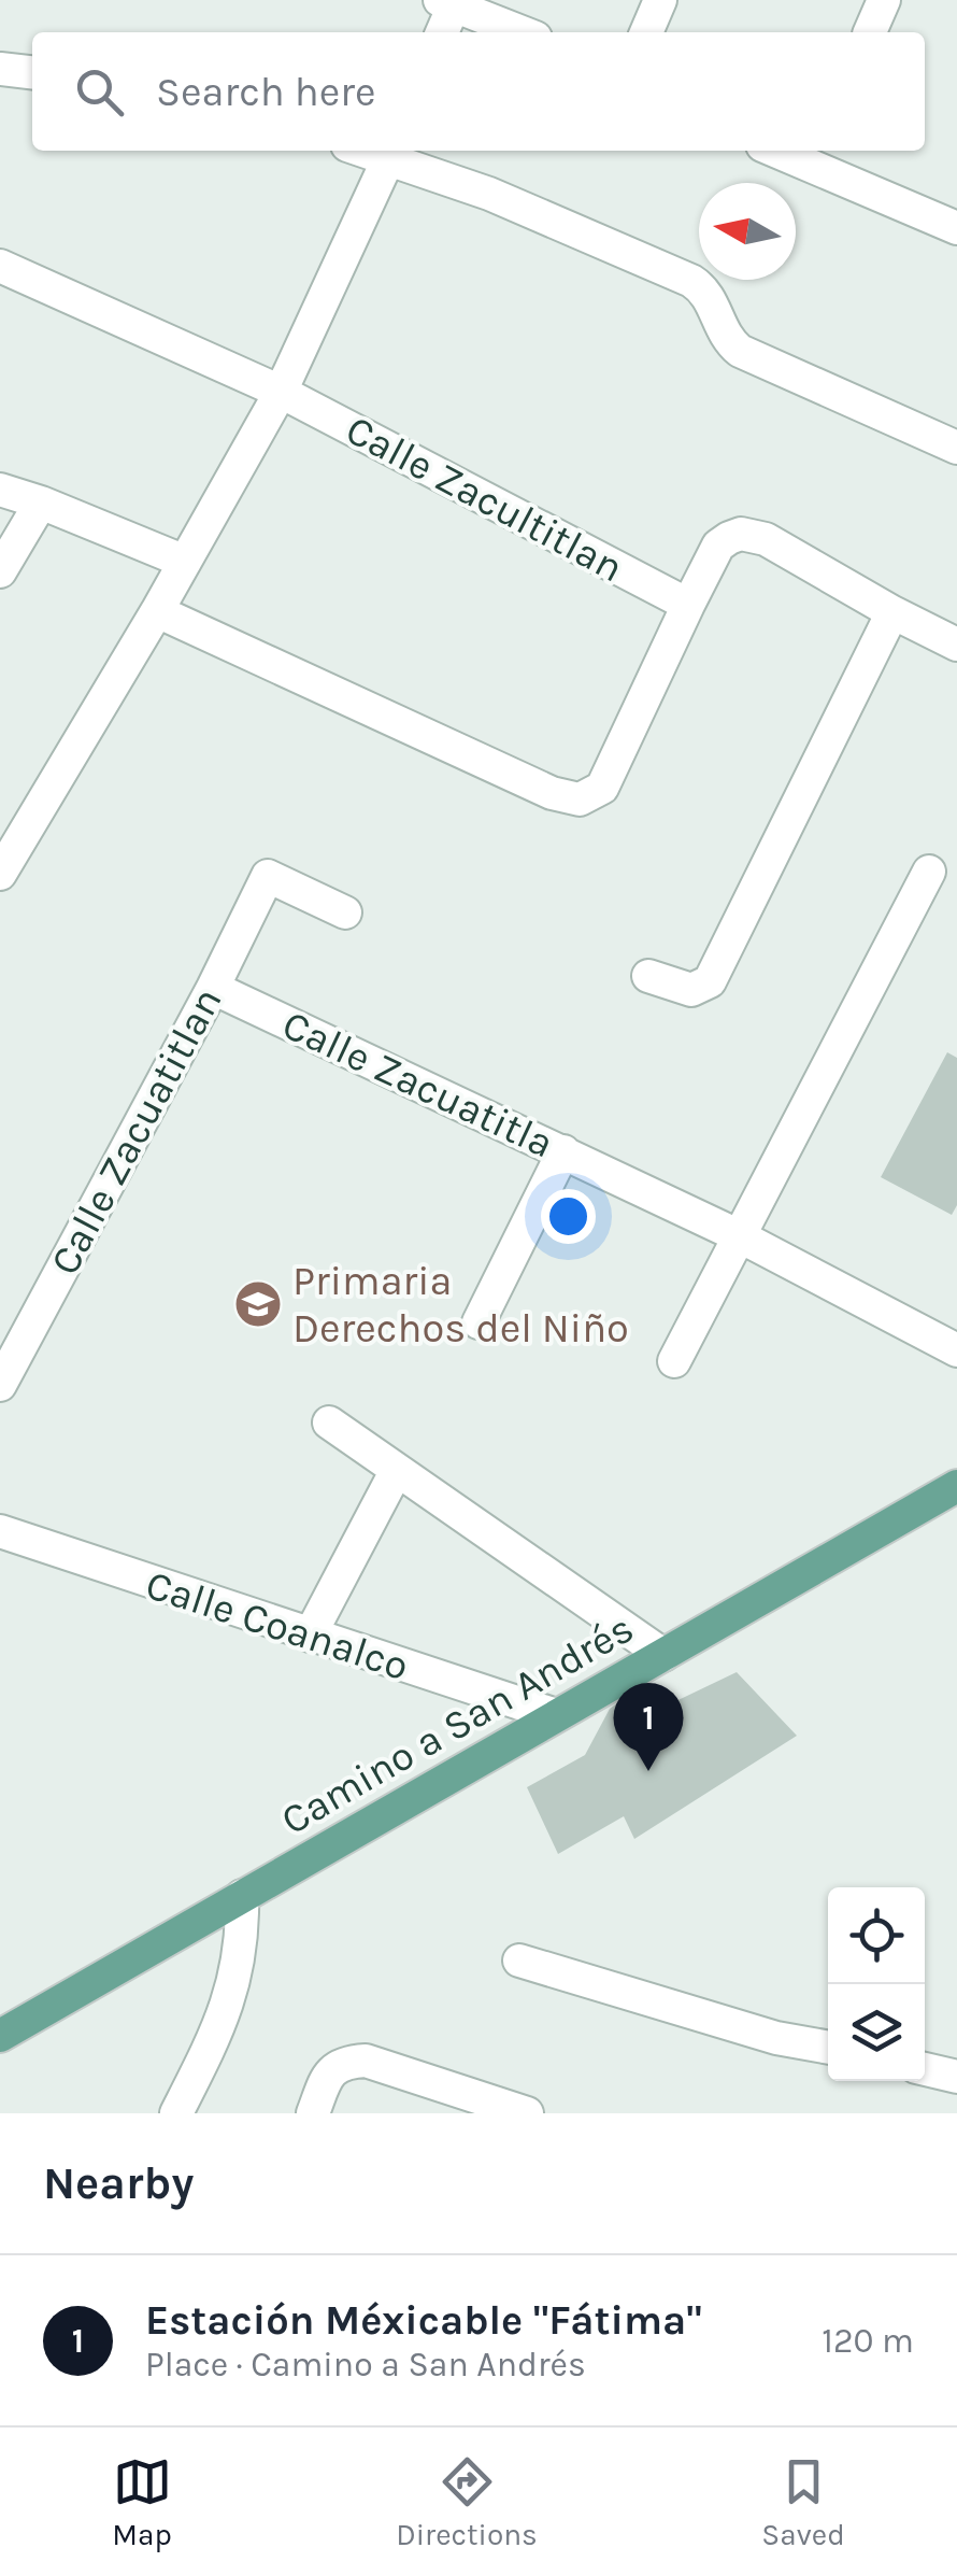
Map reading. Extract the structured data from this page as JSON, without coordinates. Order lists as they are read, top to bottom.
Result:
{
  "streets": {
    "main road": ["Camino a San Andrés"],
    "street": [
      "Calle Zacultitlan",
      "Calle Zacuatitla",
      "Calle Zacuatitlan",
      "Calle Coanalco"
    ]
  },
  "crossings": [
    ["Calle Zacuatitla", "Calle Zacuatitlan"],
    ["Calle Coanalco", "Camino a San Andrés"]
  ],
  "places": {
    "school or university": ["Primaria Derechos del Niño"]
  },
  "north": "left",
  "page": {
    "search": "Search here",
    "pins": "1",
    "heading": "Nearby",
    "list": [
      {
        "mark": "1",
        "name": "Estación Méxicable \"Fátima\"",
        "note": "Place · Camino a San Andrés",
        "value": "120 m"
      }
    ],
    "nav": ["Map", "Directions", "Saved"]
  }
}
